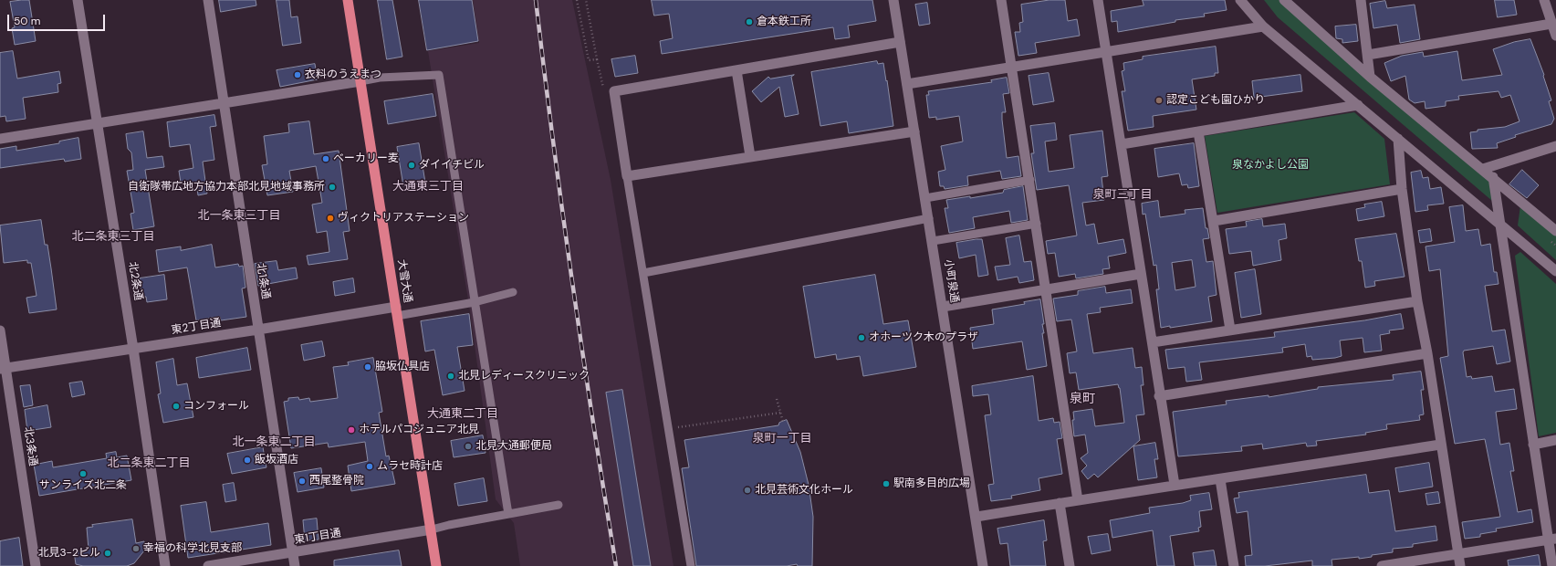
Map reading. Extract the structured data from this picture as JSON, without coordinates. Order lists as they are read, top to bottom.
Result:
{
  "streets": {
    "highway": ["大雪大通"],
    "street": [
      "北2条通",
      "北1条通",
      "小町泉通",
      "東2丁目通",
      "北3条通",
      "東1丁目通"
    ]
  },
  "crossings": [
    ["北2条通", "東2丁目通"],
    ["北1条通", "東2丁目通"],
    ["北1条通", "東1丁目通"],
    ["大雪大通", "東2丁目通"],
    ["大雪大通", "東1丁目通"],
    ["東2丁目通", "北3条通"]
  ],
  "districts": [
    "大通東三丁目",
    "泉町三丁目",
    "北一条東三丁目",
    "北二条東三丁目",
    "泉町",
    "大通東二丁目",
    "泉町一丁目",
    "北一条東二丁目",
    "北二条東二丁目"
  ],
  "parks": ["泉なかよし公園"],
  "places": [
    "倉本鉄工所",
    "衣料のうえまつ",
    "認定こども園ひかり",
    "ベーカリー麦",
    "ダイイチビル",
    "自衛隊帯広地方協力本部北見地域事務所",
    "ヴィクトリアステーション",
    "オホーツク木のプラザ",
    "脇坂仏具店",
    "北見レディースクリニック",
    "コンフォール",
    "ホテルパコジュニア北見",
    "北見大通郵便局",
    "飯坂酒店",
    "ムラセ時計店",
    "サンライズ北二条",
    "西尾整骨院",
    "駅南多目的広場",
    "北見芸術文化ホール",
    "幸福の科学北見支部",
    "北見3-2ビル"
  ],
  "scale_bar": "50 m"
}
